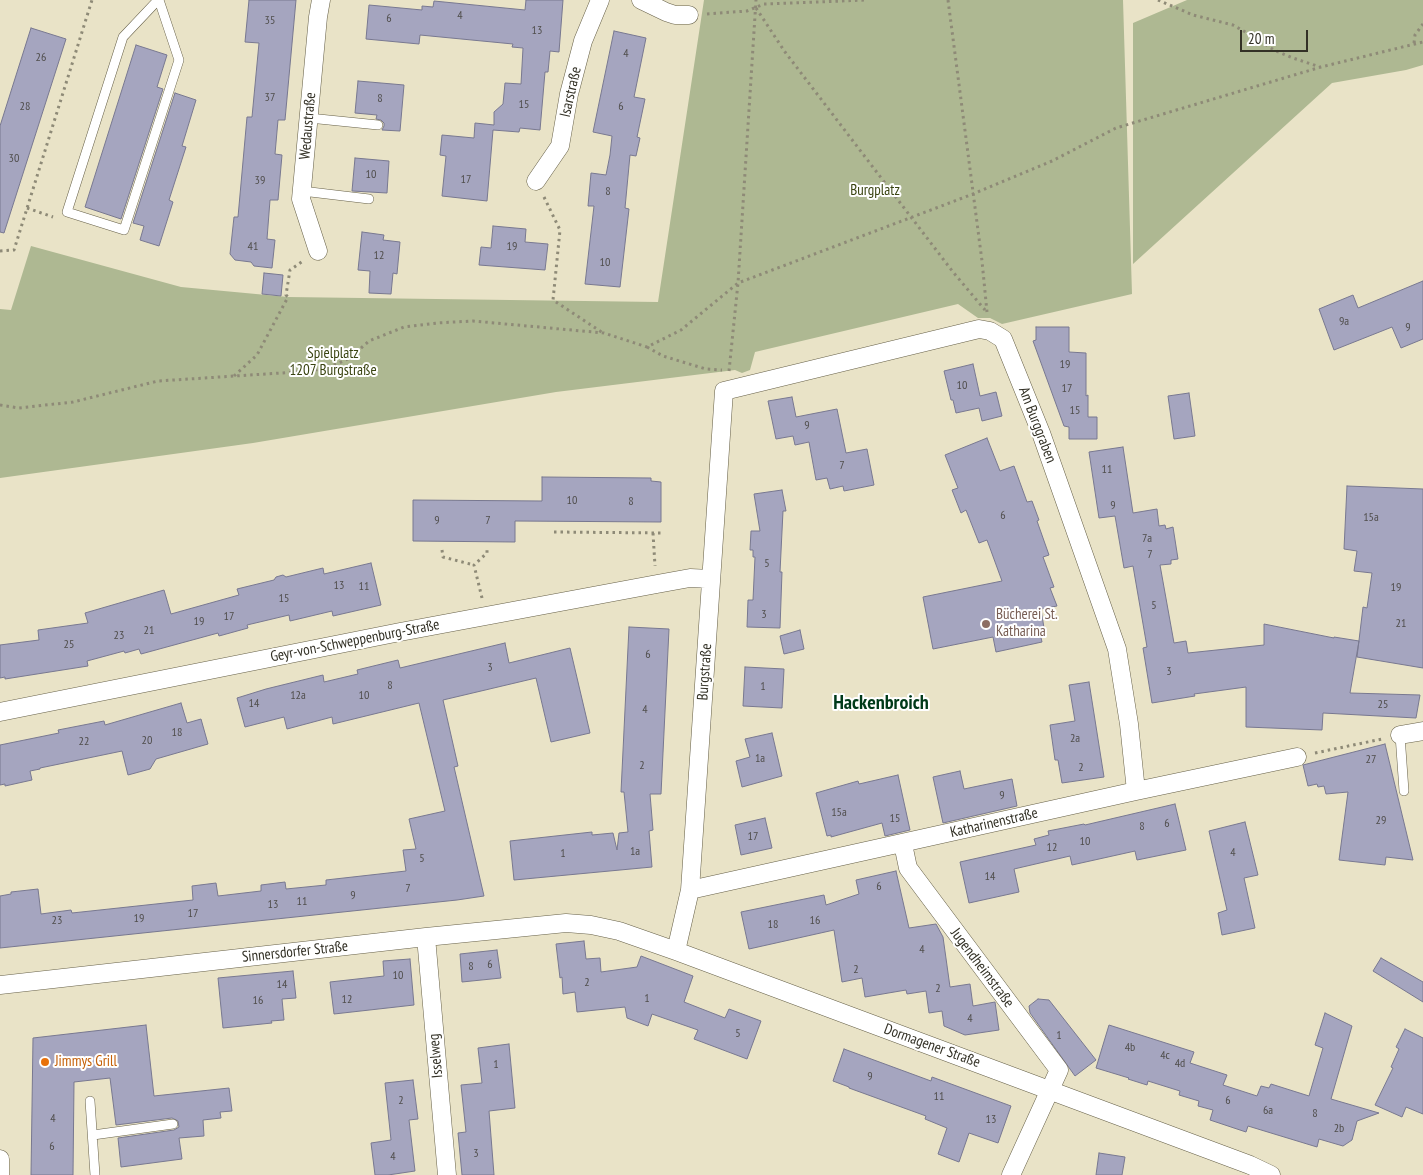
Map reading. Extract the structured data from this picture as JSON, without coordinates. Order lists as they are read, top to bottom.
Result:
{
  "streets": {
    "street": [
      "Isarstraße",
      "Wedaustraße",
      "Am Burggraben",
      "Geyr-von-Schweppenburg-Straße",
      "Burgstraße",
      "Katharinenstraße",
      "Sinnersdorfer Straße",
      "Jugendheimstraße",
      "Dormagener Straße",
      "Isselweg"
    ]
  },
  "crossings": [
    ["Am Burggraben", "Burgstraße"],
    ["Am Burggraben", "Katharinenstraße"],
    ["Geyr-von-Schweppenburg-Straße", "Burgstraße"],
    ["Burgstraße", "Katharinenstraße"],
    ["Burgstraße", "Dormagener Straße"],
    ["Katharinenstraße", "Jugendheimstraße"],
    ["Sinnersdorfer Straße", "Dormagener Straße"],
    ["Sinnersdorfer Straße", "Isselweg"],
    ["Jugendheimstraße", "Dormagener Straße"]
  ],
  "districts": ["Hackenbroich"],
  "parks": ["Burgplatz", "Spielplatz 1207 Burgstraße"],
  "places": ["Bücherei St. Katharina", "Jimmys Grill"],
  "house_numbers": [
    "4",
    "6",
    "35",
    "13",
    "4",
    "26",
    "37",
    "8",
    "15",
    "28",
    "6",
    "30",
    "10",
    "17",
    "39",
    "8",
    "41",
    "19",
    "12",
    "10",
    "9a",
    "9",
    "19",
    "10",
    "17",
    "15",
    "9",
    "7",
    "11",
    "10",
    "8",
    "9",
    "6",
    "15a",
    "9",
    "7",
    "7a",
    "7",
    "5",
    "13",
    "11",
    "19",
    "15",
    "5",
    "3",
    "17",
    "19",
    "21",
    "21",
    "23",
    "25",
    "6",
    "3",
    "3",
    "8",
    "1",
    "12a",
    "10",
    "14",
    "25",
    "4",
    "18",
    "2a",
    "20",
    "22",
    "1a",
    "27",
    "2",
    "2",
    "9",
    "15a",
    "15",
    "29",
    "6",
    "8",
    "17",
    "10",
    "12",
    "1a",
    "4",
    "1",
    "5",
    "14",
    "6",
    "7",
    "9",
    "11",
    "13",
    "17",
    "19",
    "23",
    "16",
    "18",
    "4",
    "6",
    "8",
    "2",
    "10",
    "2",
    "14",
    "2",
    "1",
    "12",
    "16",
    "4",
    "5",
    "1",
    "4b",
    "4c",
    "4d",
    "1",
    "9",
    "11",
    "2",
    "6",
    "6a",
    "8",
    "4",
    "13",
    "2b",
    "6",
    "3",
    "4"
  ],
  "scale_bar": "20 m"
}
